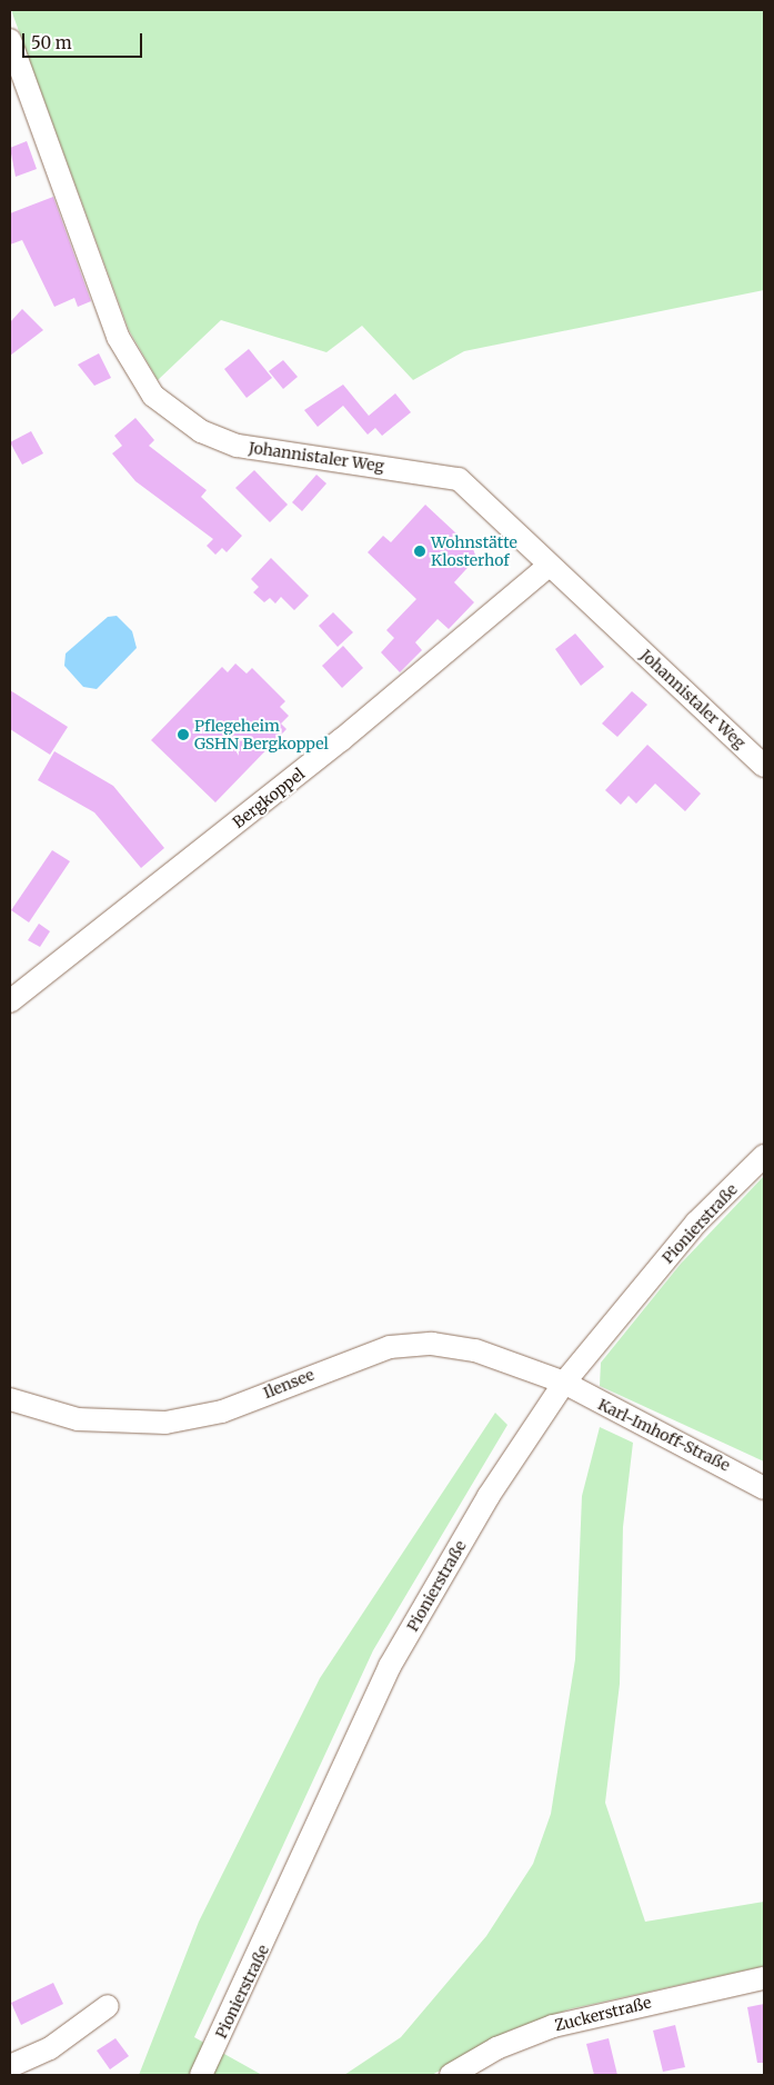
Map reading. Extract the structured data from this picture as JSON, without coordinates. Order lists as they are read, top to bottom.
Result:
{
  "streets": {
    "street": [
      "Johannistaler Weg",
      "Bergkoppel",
      "Pionierstraße",
      "Ilensee",
      "Karl-Imhoff-Straße",
      "Zuckerstraße"
    ]
  },
  "crossings": [
    ["Johannistaler Weg", "Bergkoppel"],
    ["Pionierstraße", "Ilensee"],
    ["Pionierstraße", "Karl-Imhoff-Straße"],
    ["Ilensee", "Karl-Imhoff-Straße"]
  ],
  "places": ["Wohnstätte Klosterhof", "Pflegeheim GSHN Bergkoppel"],
  "scale_bar": "50 m"
}
